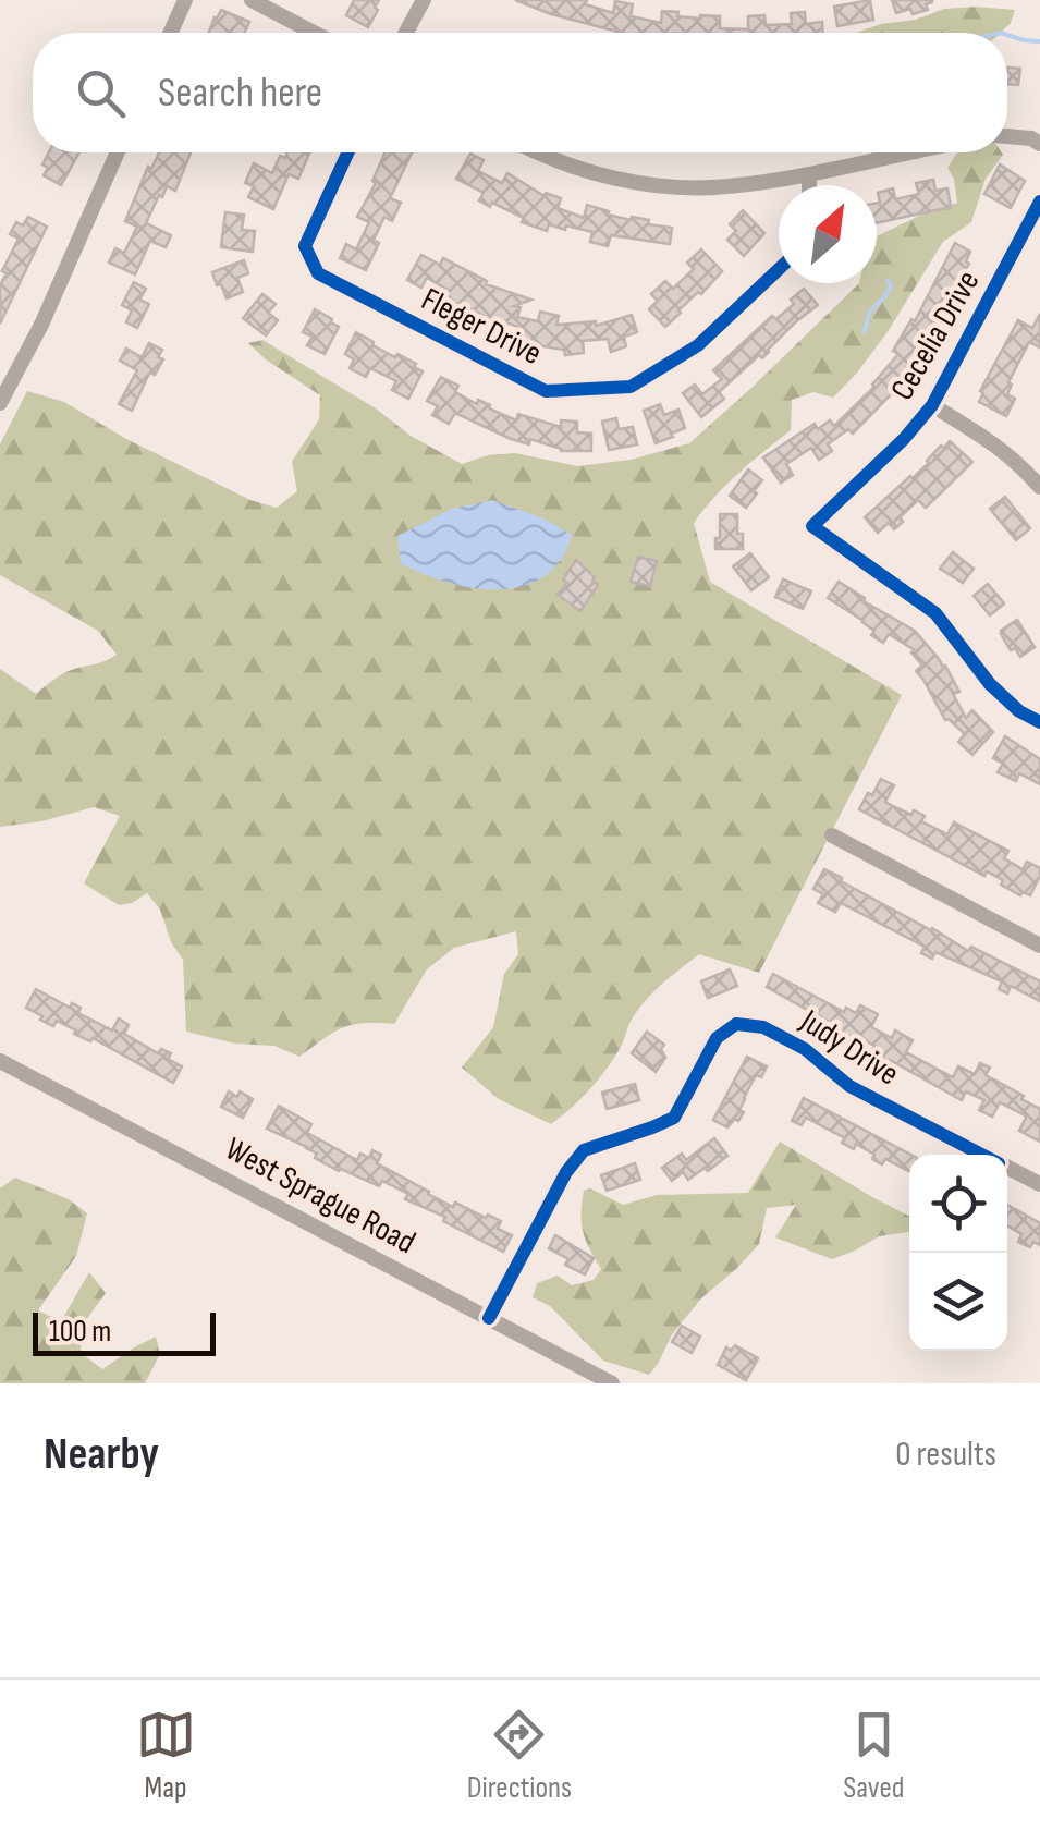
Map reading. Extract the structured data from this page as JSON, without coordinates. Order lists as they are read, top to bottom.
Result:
{
  "streets": {
    "street": [
      "Fleger Drive",
      "Cecelia Drive",
      "Judy Drive",
      "West Sprague Road"
    ]
  },
  "crossings": [
    ["Judy Drive", "West Sprague Road"]
  ],
  "scale_bar": "100 m",
  "north": "top right",
  "page": {
    "search": "Search here",
    "scale": "100 m",
    "heading": ["Nearby", "0 results"],
    "nav": ["Map", "Directions", "Saved"]
  }
}
